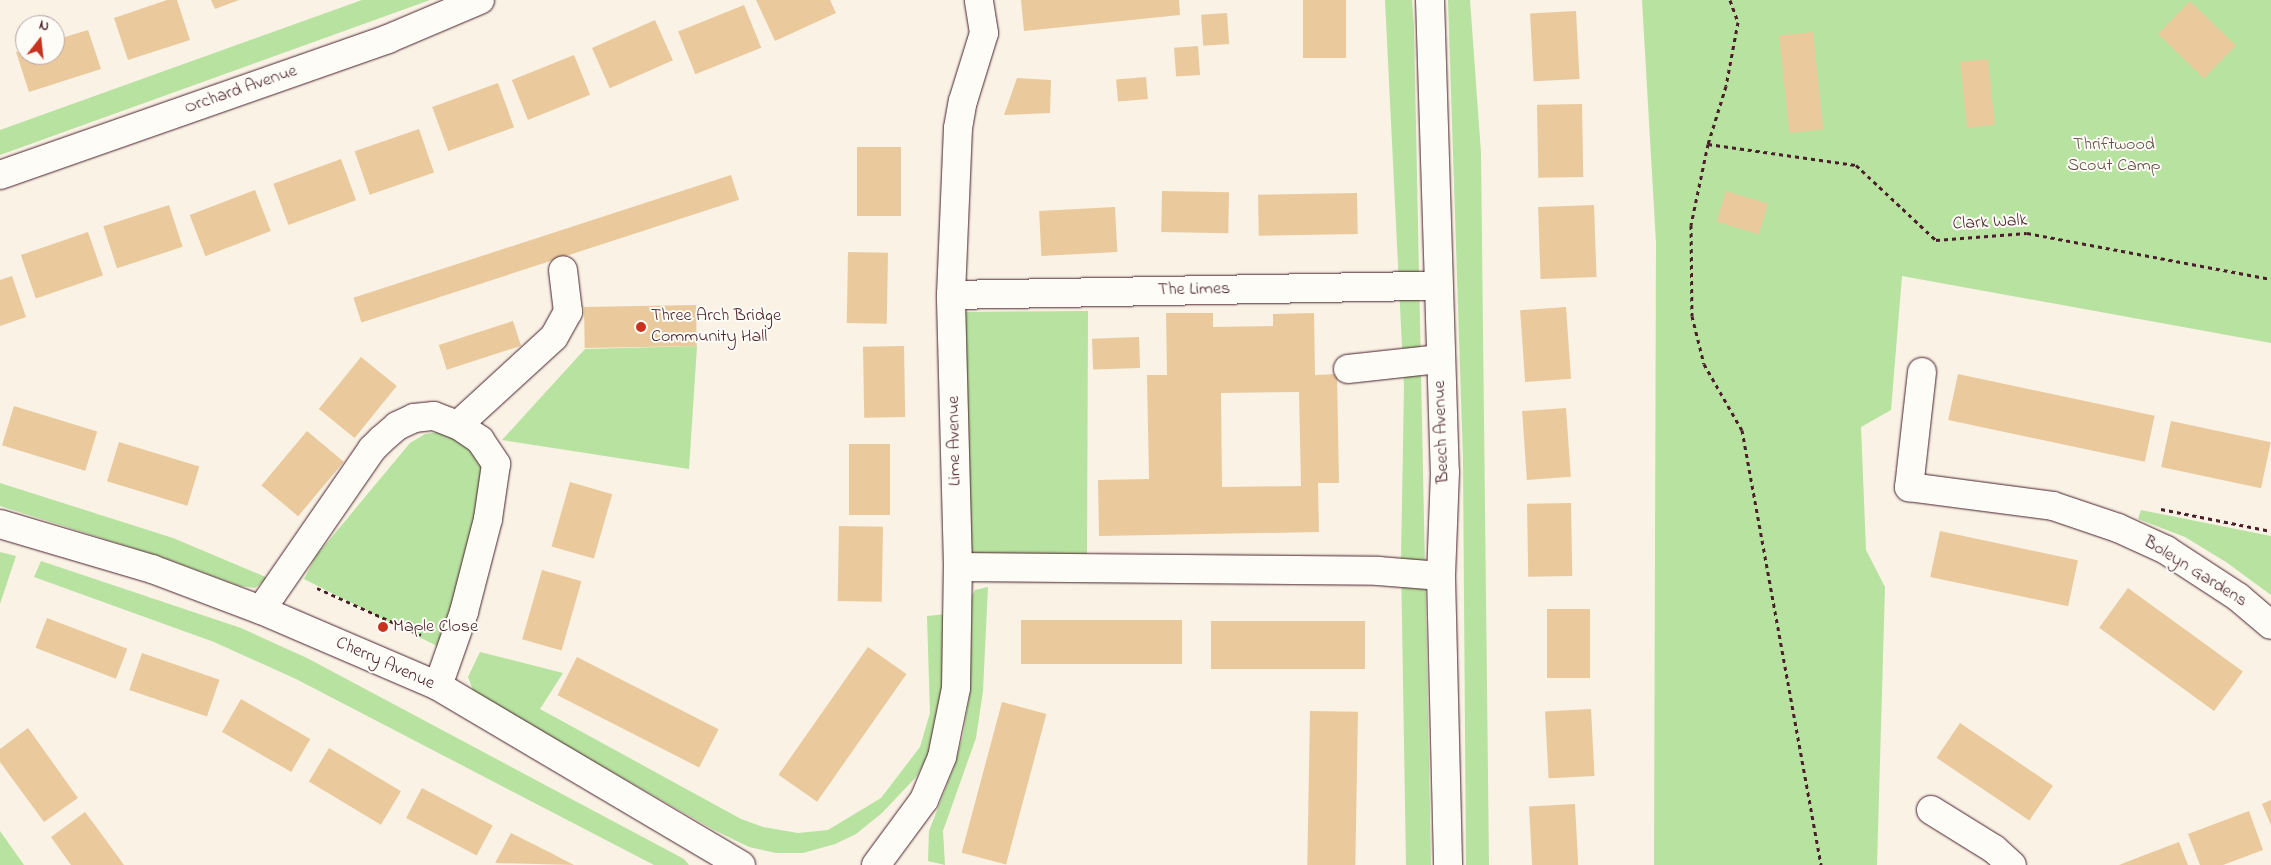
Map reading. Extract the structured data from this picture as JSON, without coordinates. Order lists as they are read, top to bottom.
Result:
{
  "streets": {
    "street": [
      "Orchard Avenue",
      "The Limes",
      "Beech Avenue",
      "Lime Avenue",
      "Boleyn Gardens",
      "Cherry Avenue"
    ],
    "path": ["Clark Walk"]
  },
  "crossings": [
    ["The Limes", "Beech Avenue"],
    ["The Limes", "Lime Avenue"]
  ],
  "parks": ["Thriftwood Scout Camp"],
  "places": ["Three Arch Bridge Community Hall", "Maple Close"],
  "north": "top"
}
